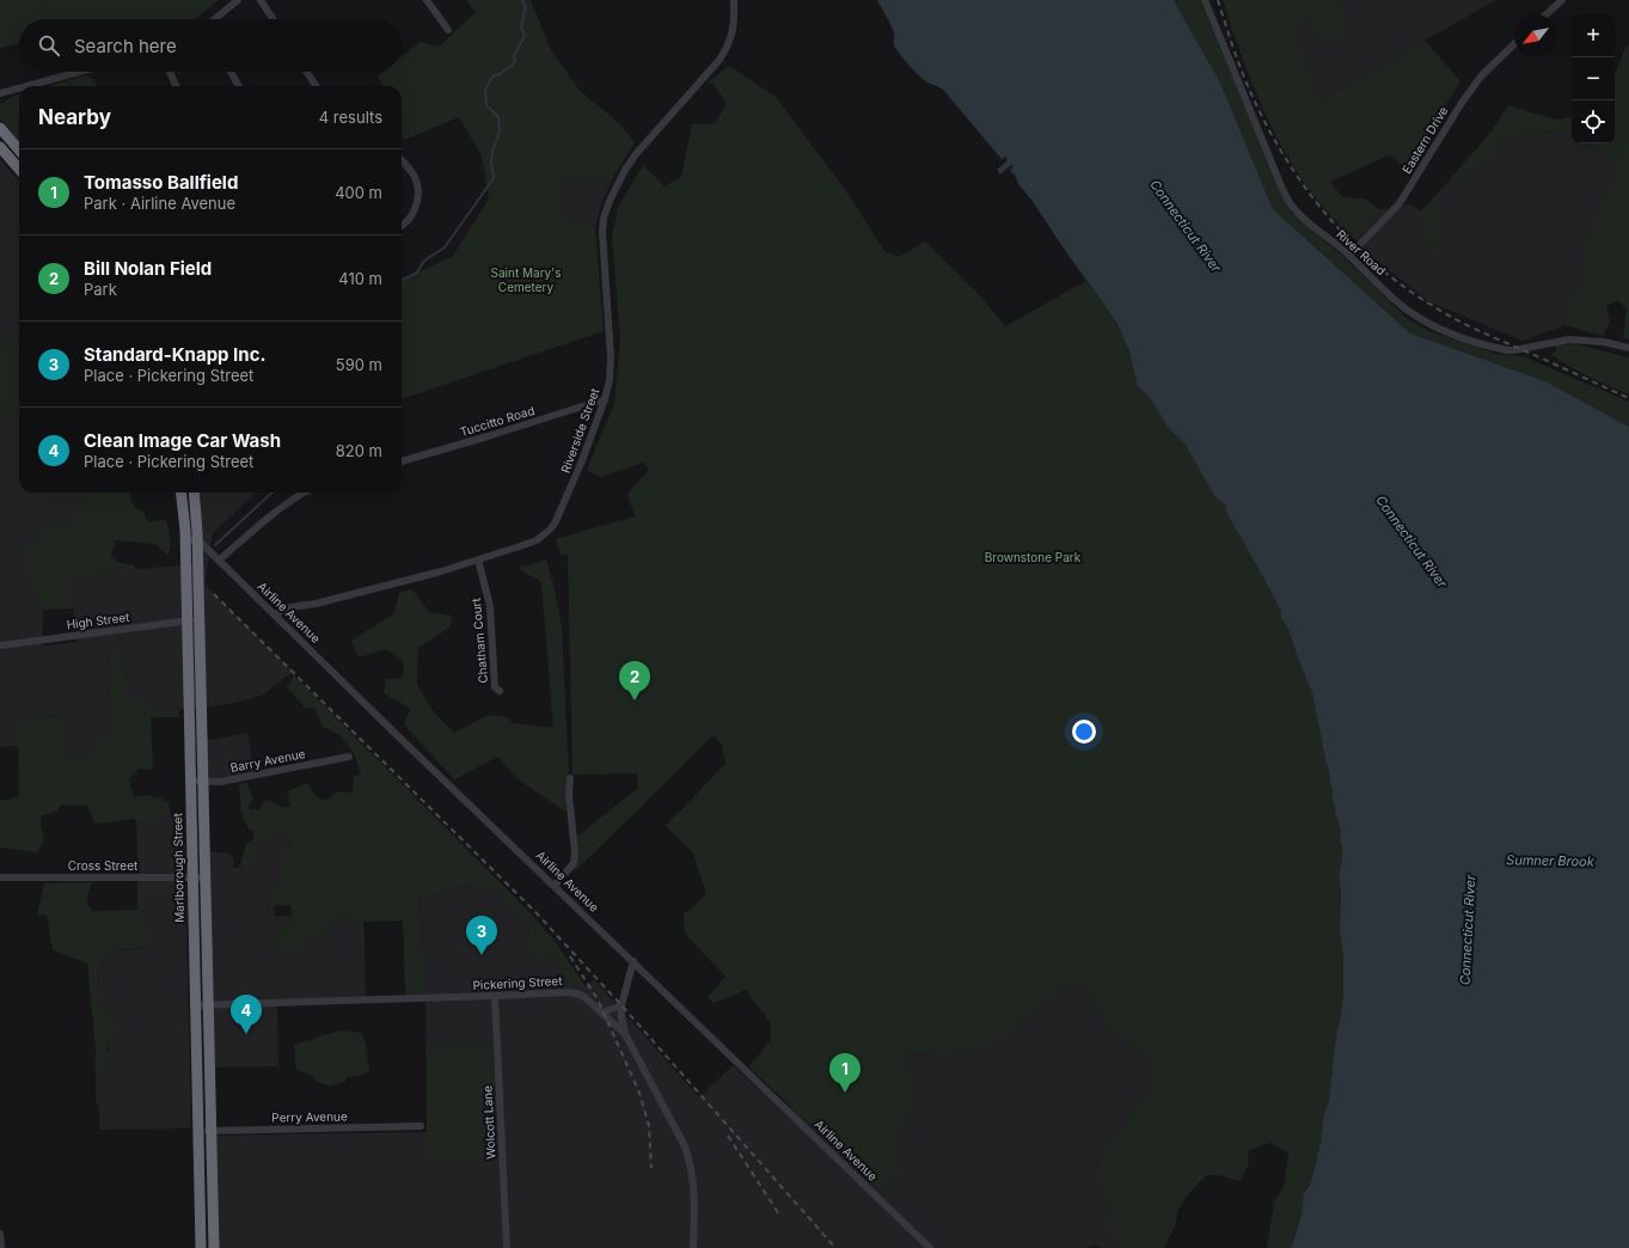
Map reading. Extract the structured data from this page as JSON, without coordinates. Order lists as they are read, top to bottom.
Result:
{
  "streets": {
    "highway": ["Marlborough Street"],
    "street": [
      "Eastern Drive",
      "River Road",
      "Tuccitto Road",
      "Riverside Street",
      "Airline Avenue",
      "High Street",
      "Chatham Court",
      "Barry Avenue",
      "Cross Street",
      "Pickering Street",
      "Perry Avenue",
      "Wolcott Lane"
    ]
  },
  "crossings": [
    ["Eastern Drive", "River Road"],
    ["Tuccitto Road", "Riverside Street"],
    ["Riverside Street", "Airline Avenue"],
    ["Riverside Street", "Chatham Court"],
    ["High Street", "Marlborough Street"],
    ["Barry Avenue", "Marlborough Street"],
    ["Cross Street", "Marlborough Street"],
    ["Marlborough Street", "Pickering Street"],
    ["Marlborough Street", "Perry Avenue"],
    ["Pickering Street", "Wolcott Lane"]
  ],
  "water": ["Connecticut River", "Sumner Brook"],
  "parks": ["Saint Mary's Cemetery", "Brownstone Park"],
  "north": "bottom left",
  "page": {
    "map_buttons": ["+", "−"],
    "search": "Search here",
    "heading": ["Nearby", "4 results"],
    "list": [
      {
        "mark": "1",
        "name": "Tomasso Ballfield",
        "note": "Park · Airline Avenue",
        "value": "400 m"
      },
      {
        "mark": "2",
        "name": "Bill Nolan Field",
        "note": "Park",
        "value": "410 m"
      },
      {
        "mark": "3",
        "name": "Standard-Knapp Inc.",
        "note": "Place · Pickering Street",
        "value": "590 m"
      },
      {
        "mark": "4",
        "name": "Clean Image Car Wash",
        "note": "Place · Pickering Street",
        "value": "820 m"
      }
    ],
    "pins": [
      "2",
      "3",
      "4",
      "1"
    ]
  }
}
